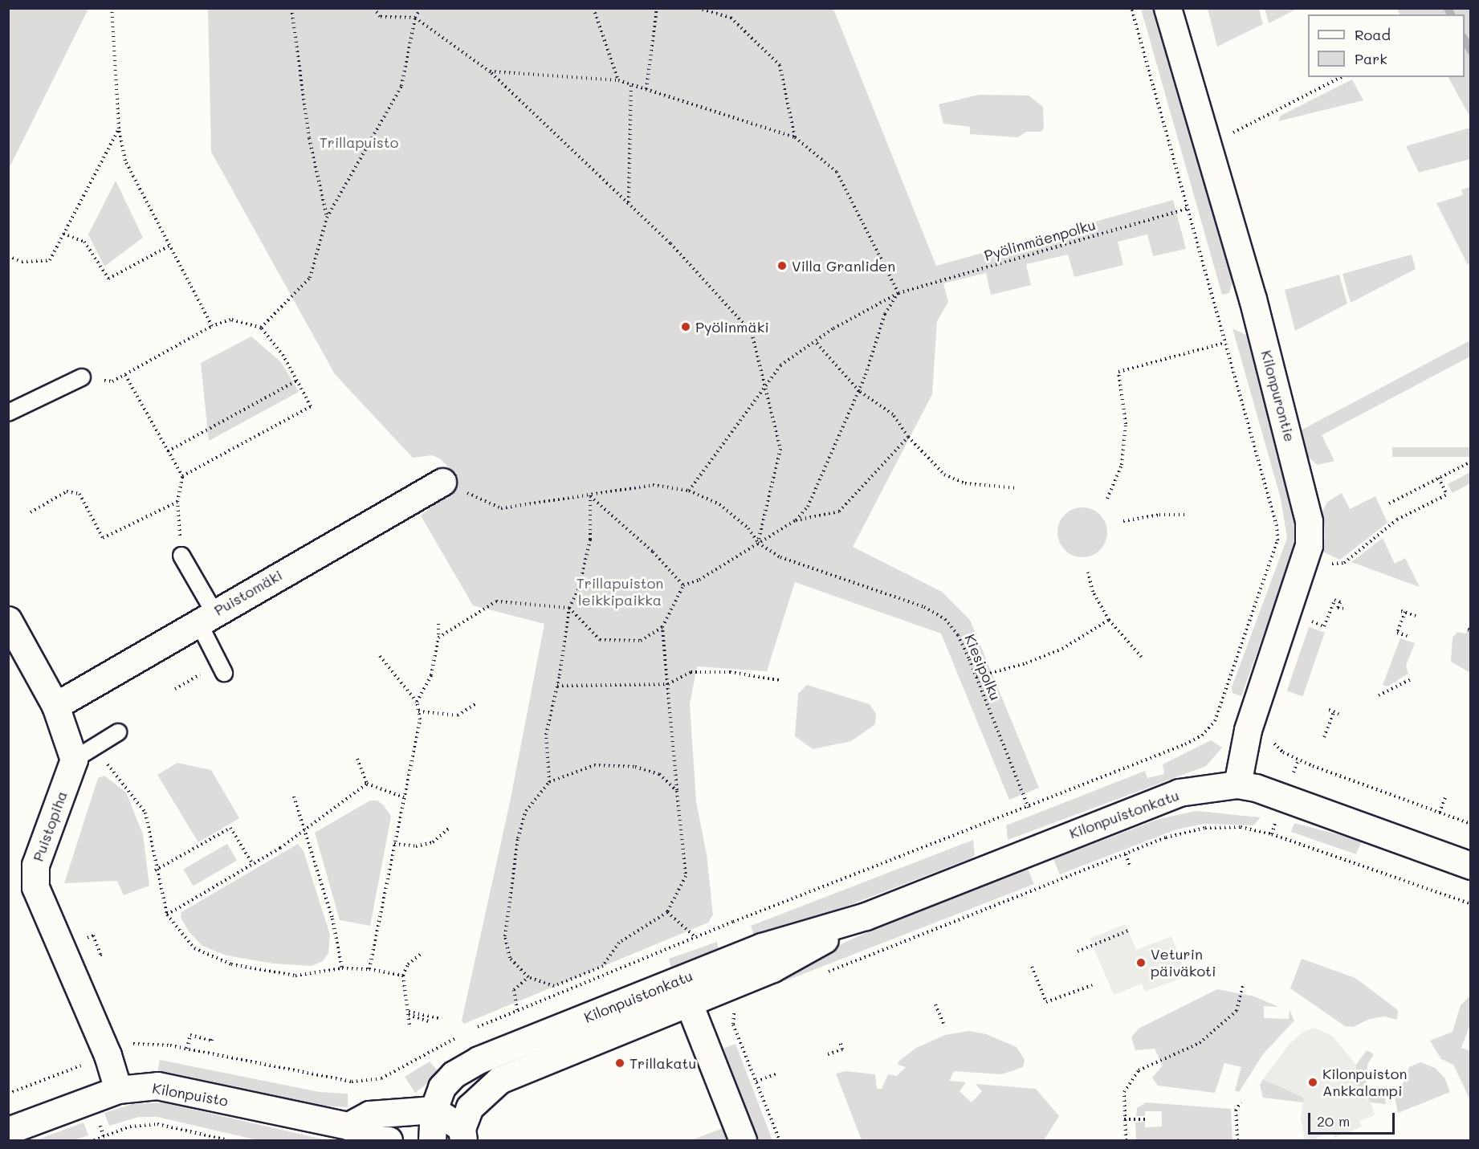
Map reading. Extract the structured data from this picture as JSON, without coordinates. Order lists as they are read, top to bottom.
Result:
{
  "streets": {
    "street": [
      "Kilonpurontie",
      "Puistomäki",
      "Kilonpuistonkatu",
      "Puistopiha",
      "Kilonpuisto"
    ],
    "path": ["Pyölinmäenpolku", "Kiesipolku"]
  },
  "crossings": [
    ["Pyölinmäenpolku", "Kiesipolku"],
    ["Kilonpurontie", "Kilonpuistonkatu"],
    ["Puistomäki", "Kiesipolku"],
    ["Puistopiha", "Kilonpuisto"]
  ],
  "parks": ["Trillapuisto", "Trillapuiston leikkipaikka"],
  "places": [
    "Villa Granliden",
    "Pyölinmäki",
    "Veturin päiväkoti",
    "Trillakatu",
    "Kilonpuiston Ankkalampi"
  ],
  "legend": ["Road", "Park"],
  "scale_bar": "20 m"
}
